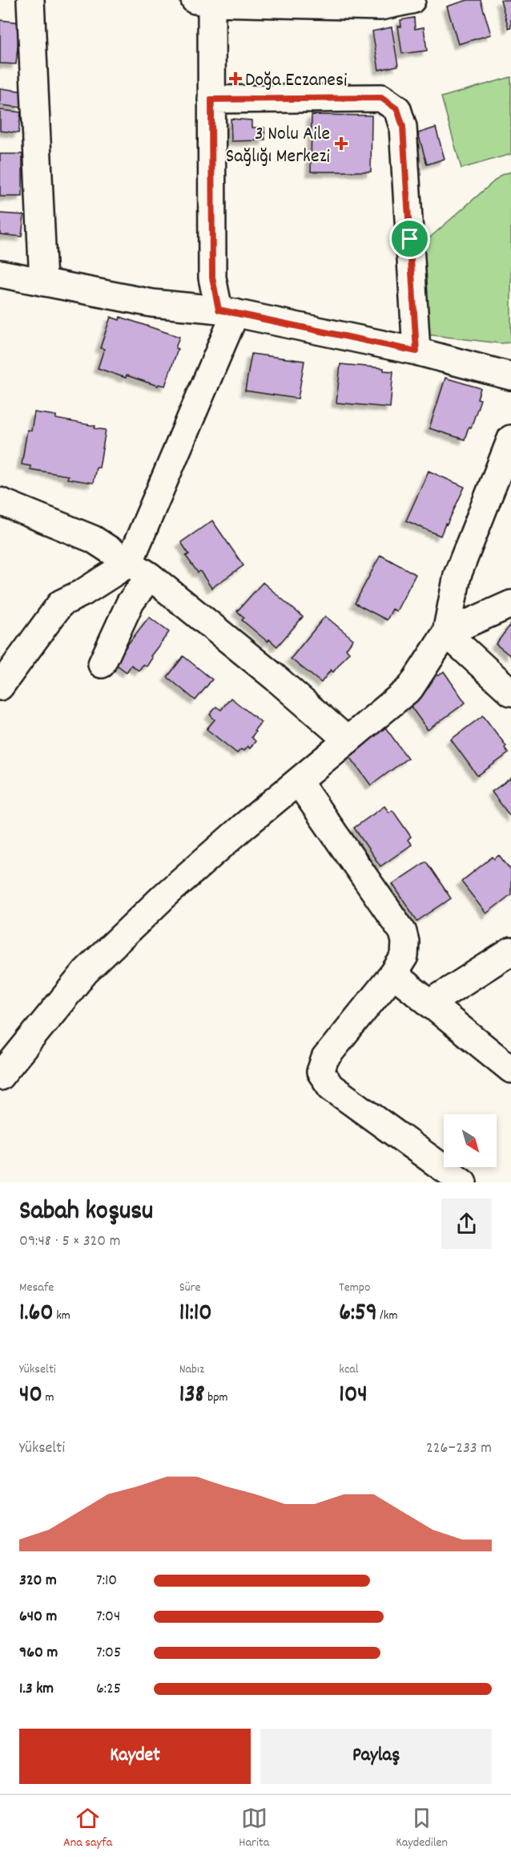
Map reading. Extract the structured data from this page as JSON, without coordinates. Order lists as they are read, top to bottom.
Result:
{
  "places": {
    "health": ["Doğa Eczanesi", "3 Nolu Aile Sağlığı Merkezi"]
  },
  "north": "bottom right",
  "page": {
    "heading": ["Sabah koşusu", "09:48 · 5 × 320 m"],
    "stats": [
      ["Mesafe", "1.60 km"],
      ["Süre", "11:10"],
      ["Tempo", "6:59 /km"],
      ["Yükselti", "40 m"],
      ["Nabız", "138 bpm"],
      ["kcal", "104"]
    ],
    "chart": ["Yükselti", "226–233 m"],
    "list": [
      {
        "name": "320 m",
        "note": "7:10"
      },
      {
        "name": "640 m",
        "note": "7:04"
      },
      {
        "name": "960 m",
        "note": "7:05"
      },
      {
        "name": "1.3 km",
        "note": "6:25"
      }
    ],
    "buttons": ["Kaydet", "Paylaş"],
    "tabs": ["Ana sayfa", "Harita", "Kaydedilen"]
  }
}
